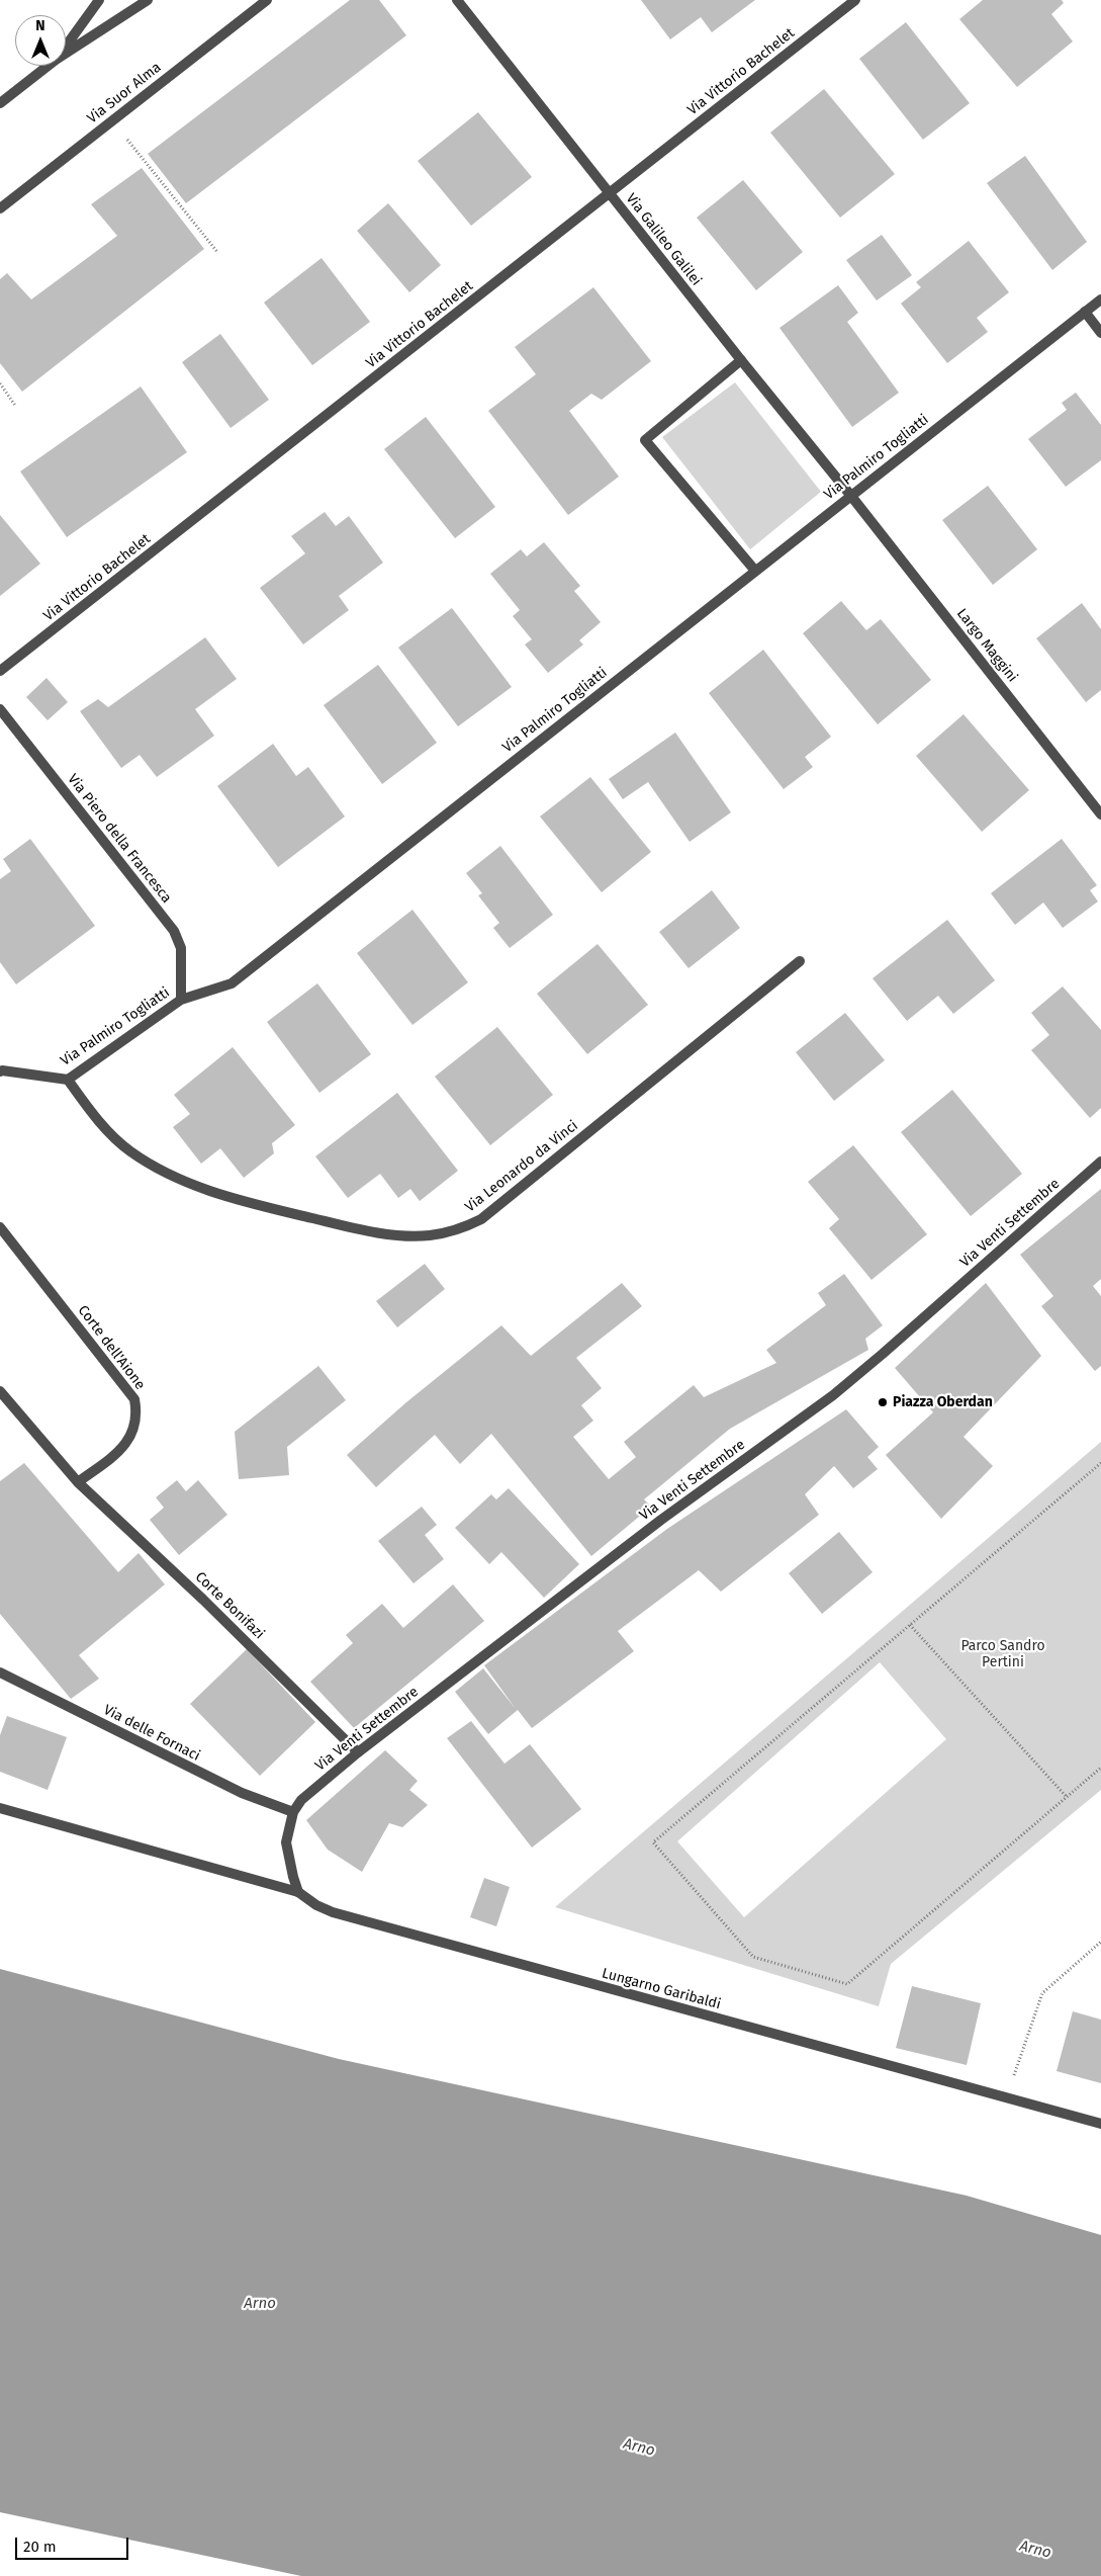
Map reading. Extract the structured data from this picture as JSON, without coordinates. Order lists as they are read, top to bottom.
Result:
{
  "streets": {
    "street": [
      "Via Vittorio Bachelet",
      "Via Suor Alma",
      "Via Galileo Galilei",
      "Via Palmiro Togliatti",
      "Largo Maggini",
      "Via Piero della Francesca",
      "Via Leonardo da Vinci",
      "Via Venti Settembre",
      "Corte dell'Aione",
      "Corte Bonifazi",
      "Via delle Fornaci",
      "Lungarno Garibaldi"
    ]
  },
  "crossings": [
    ["Via Vittorio Bachelet", "Via Galileo Galilei"],
    ["Via Galileo Galilei", "Via Palmiro Togliatti"],
    ["Via Galileo Galilei", "Largo Maggini"],
    ["Via Palmiro Togliatti", "Largo Maggini"],
    ["Via Palmiro Togliatti", "Via Piero della Francesca"],
    ["Via Palmiro Togliatti", "Via Leonardo da Vinci"],
    ["Via Venti Settembre", "Corte Bonifazi"],
    ["Via Venti Settembre", "Via delle Fornaci"],
    ["Corte dell'Aione", "Corte Bonifazi"]
  ],
  "water": ["Arno"],
  "parks": ["Parco Sandro Pertini"],
  "places": ["Piazza Oberdan"],
  "scale_bar": "20 m",
  "north": "top"
}
